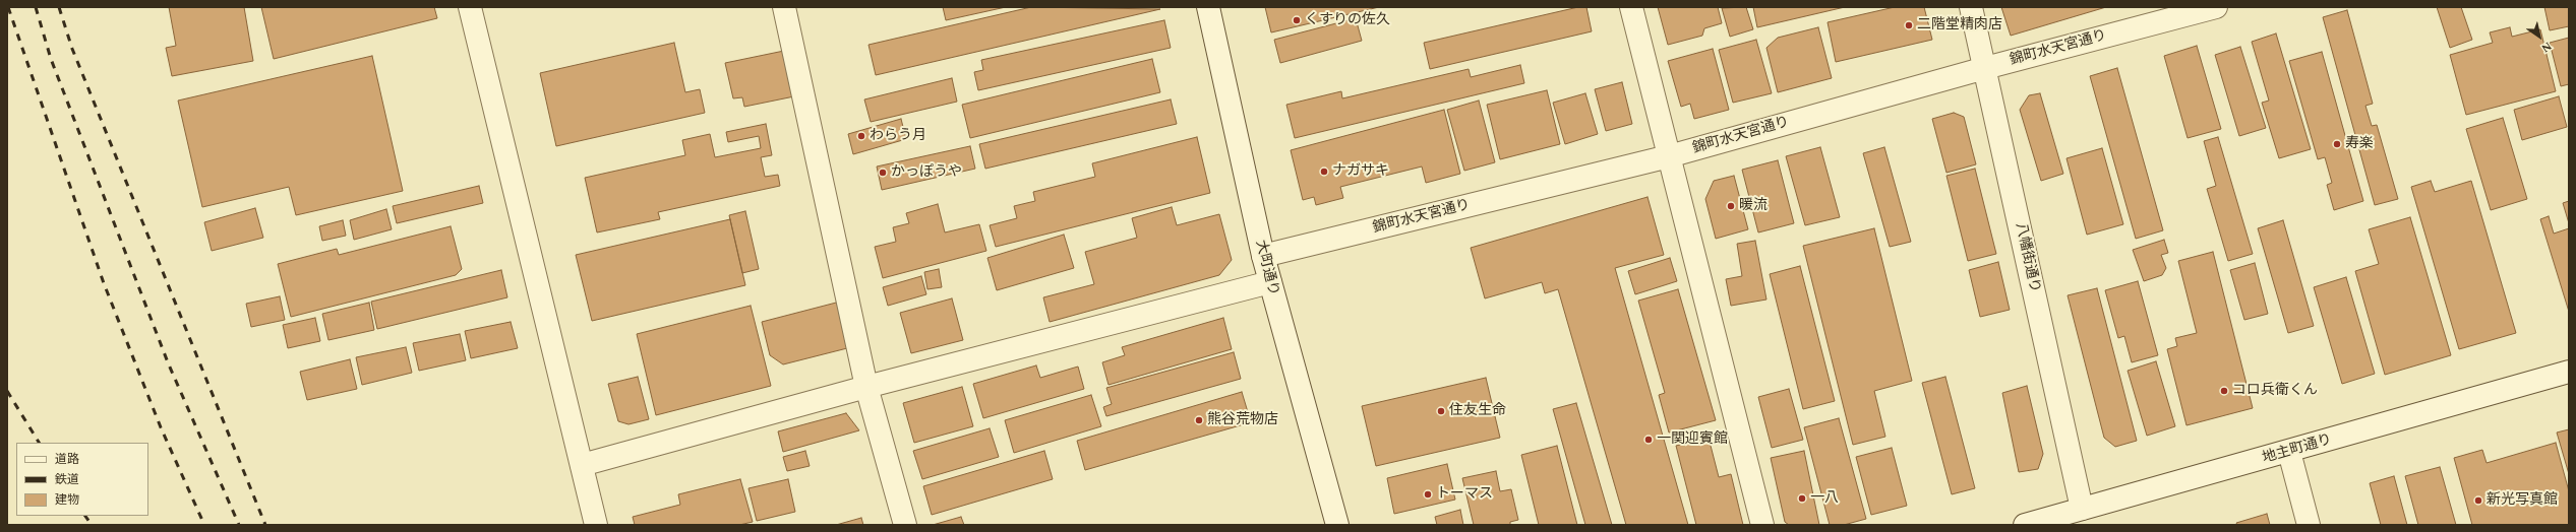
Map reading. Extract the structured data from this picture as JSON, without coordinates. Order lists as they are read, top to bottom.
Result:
{
  "streets": {
    "street": [
      "錦町水天宮通り",
      "八幡街通り",
      "大町通り",
      "地主町通り"
    ]
  },
  "crossings": [
    ["錦町水天宮通り", "八幡街通り"],
    ["錦町水天宮通り", "大町通り"],
    ["八幡街通り", "地主町通り"]
  ],
  "places": [
    "くすりの佐久",
    "二階堂精肉店",
    "わらう月",
    "寿楽",
    "ナガサキ",
    "かっぽうや",
    "暖流",
    "コロ兵衛くん",
    "住友生命",
    "熊谷荒物店",
    "一関迎賓館",
    "トーマス",
    "一八",
    "新光写真館"
  ],
  "legend": ["道路", "鉄道", "建物"],
  "north": "bottom right"
}
